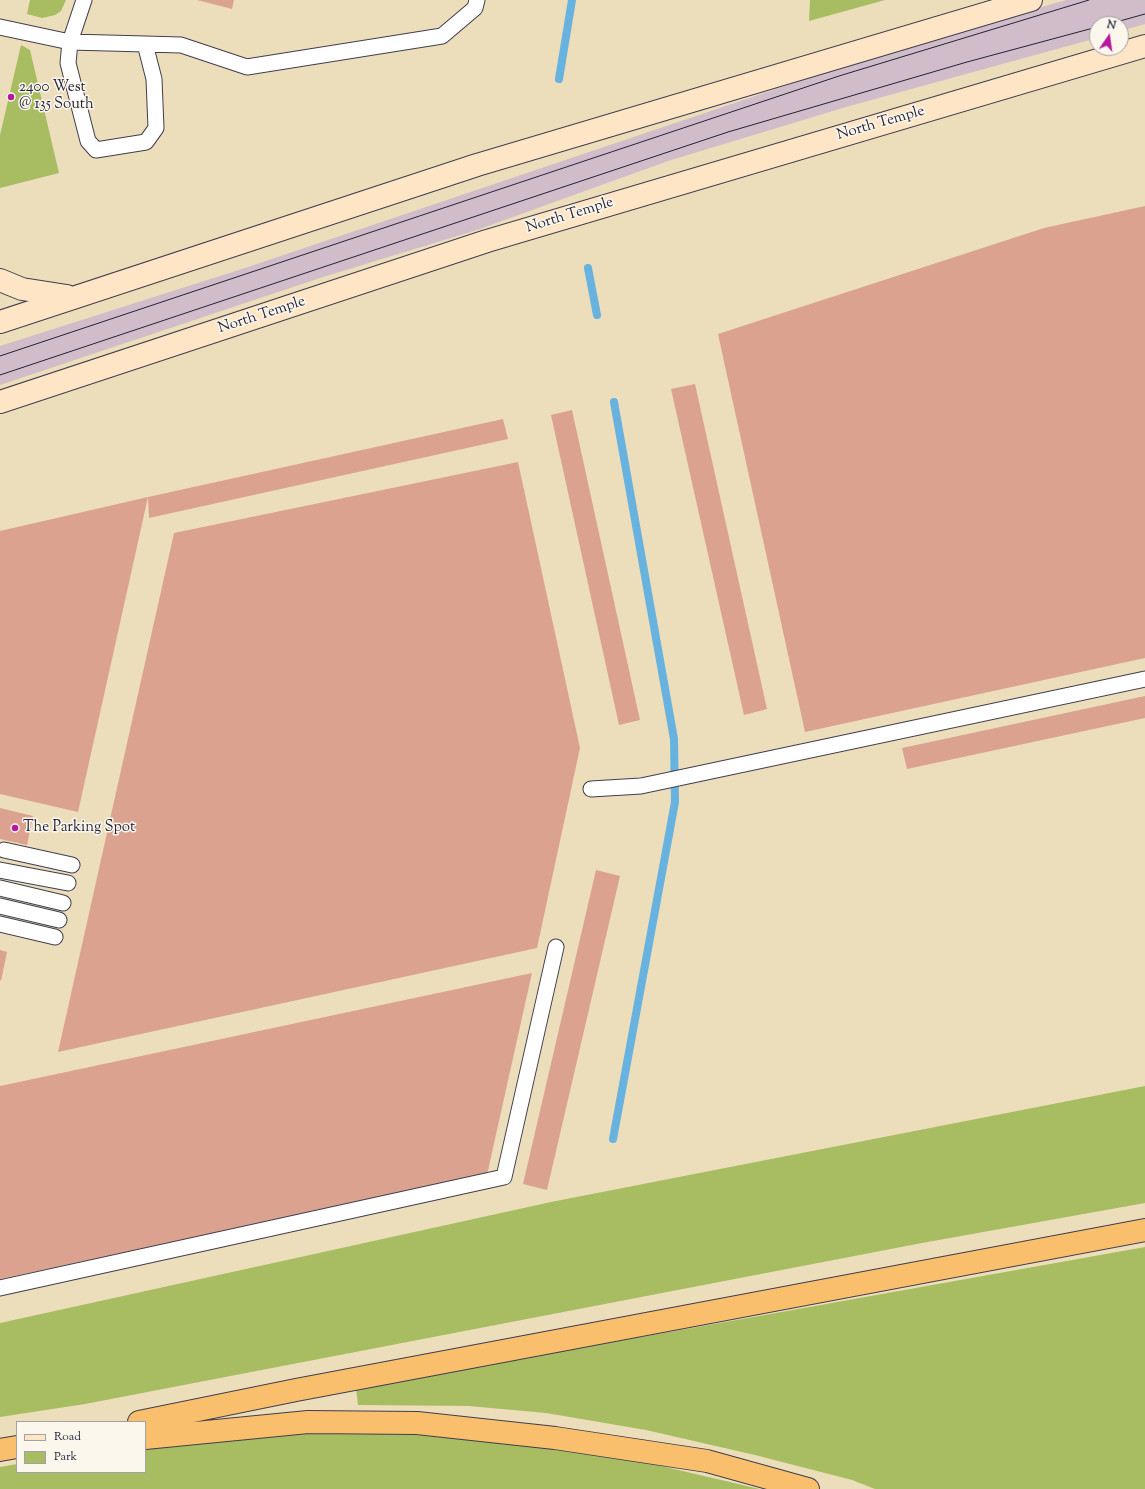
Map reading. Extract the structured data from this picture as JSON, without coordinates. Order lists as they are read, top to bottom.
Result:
{
  "streets": {
    "main road": ["North Temple"]
  },
  "places": ["2400 West @ 135 South", "The Parking Spot"],
  "legend": ["Road", "Park"],
  "north": "top"
}
